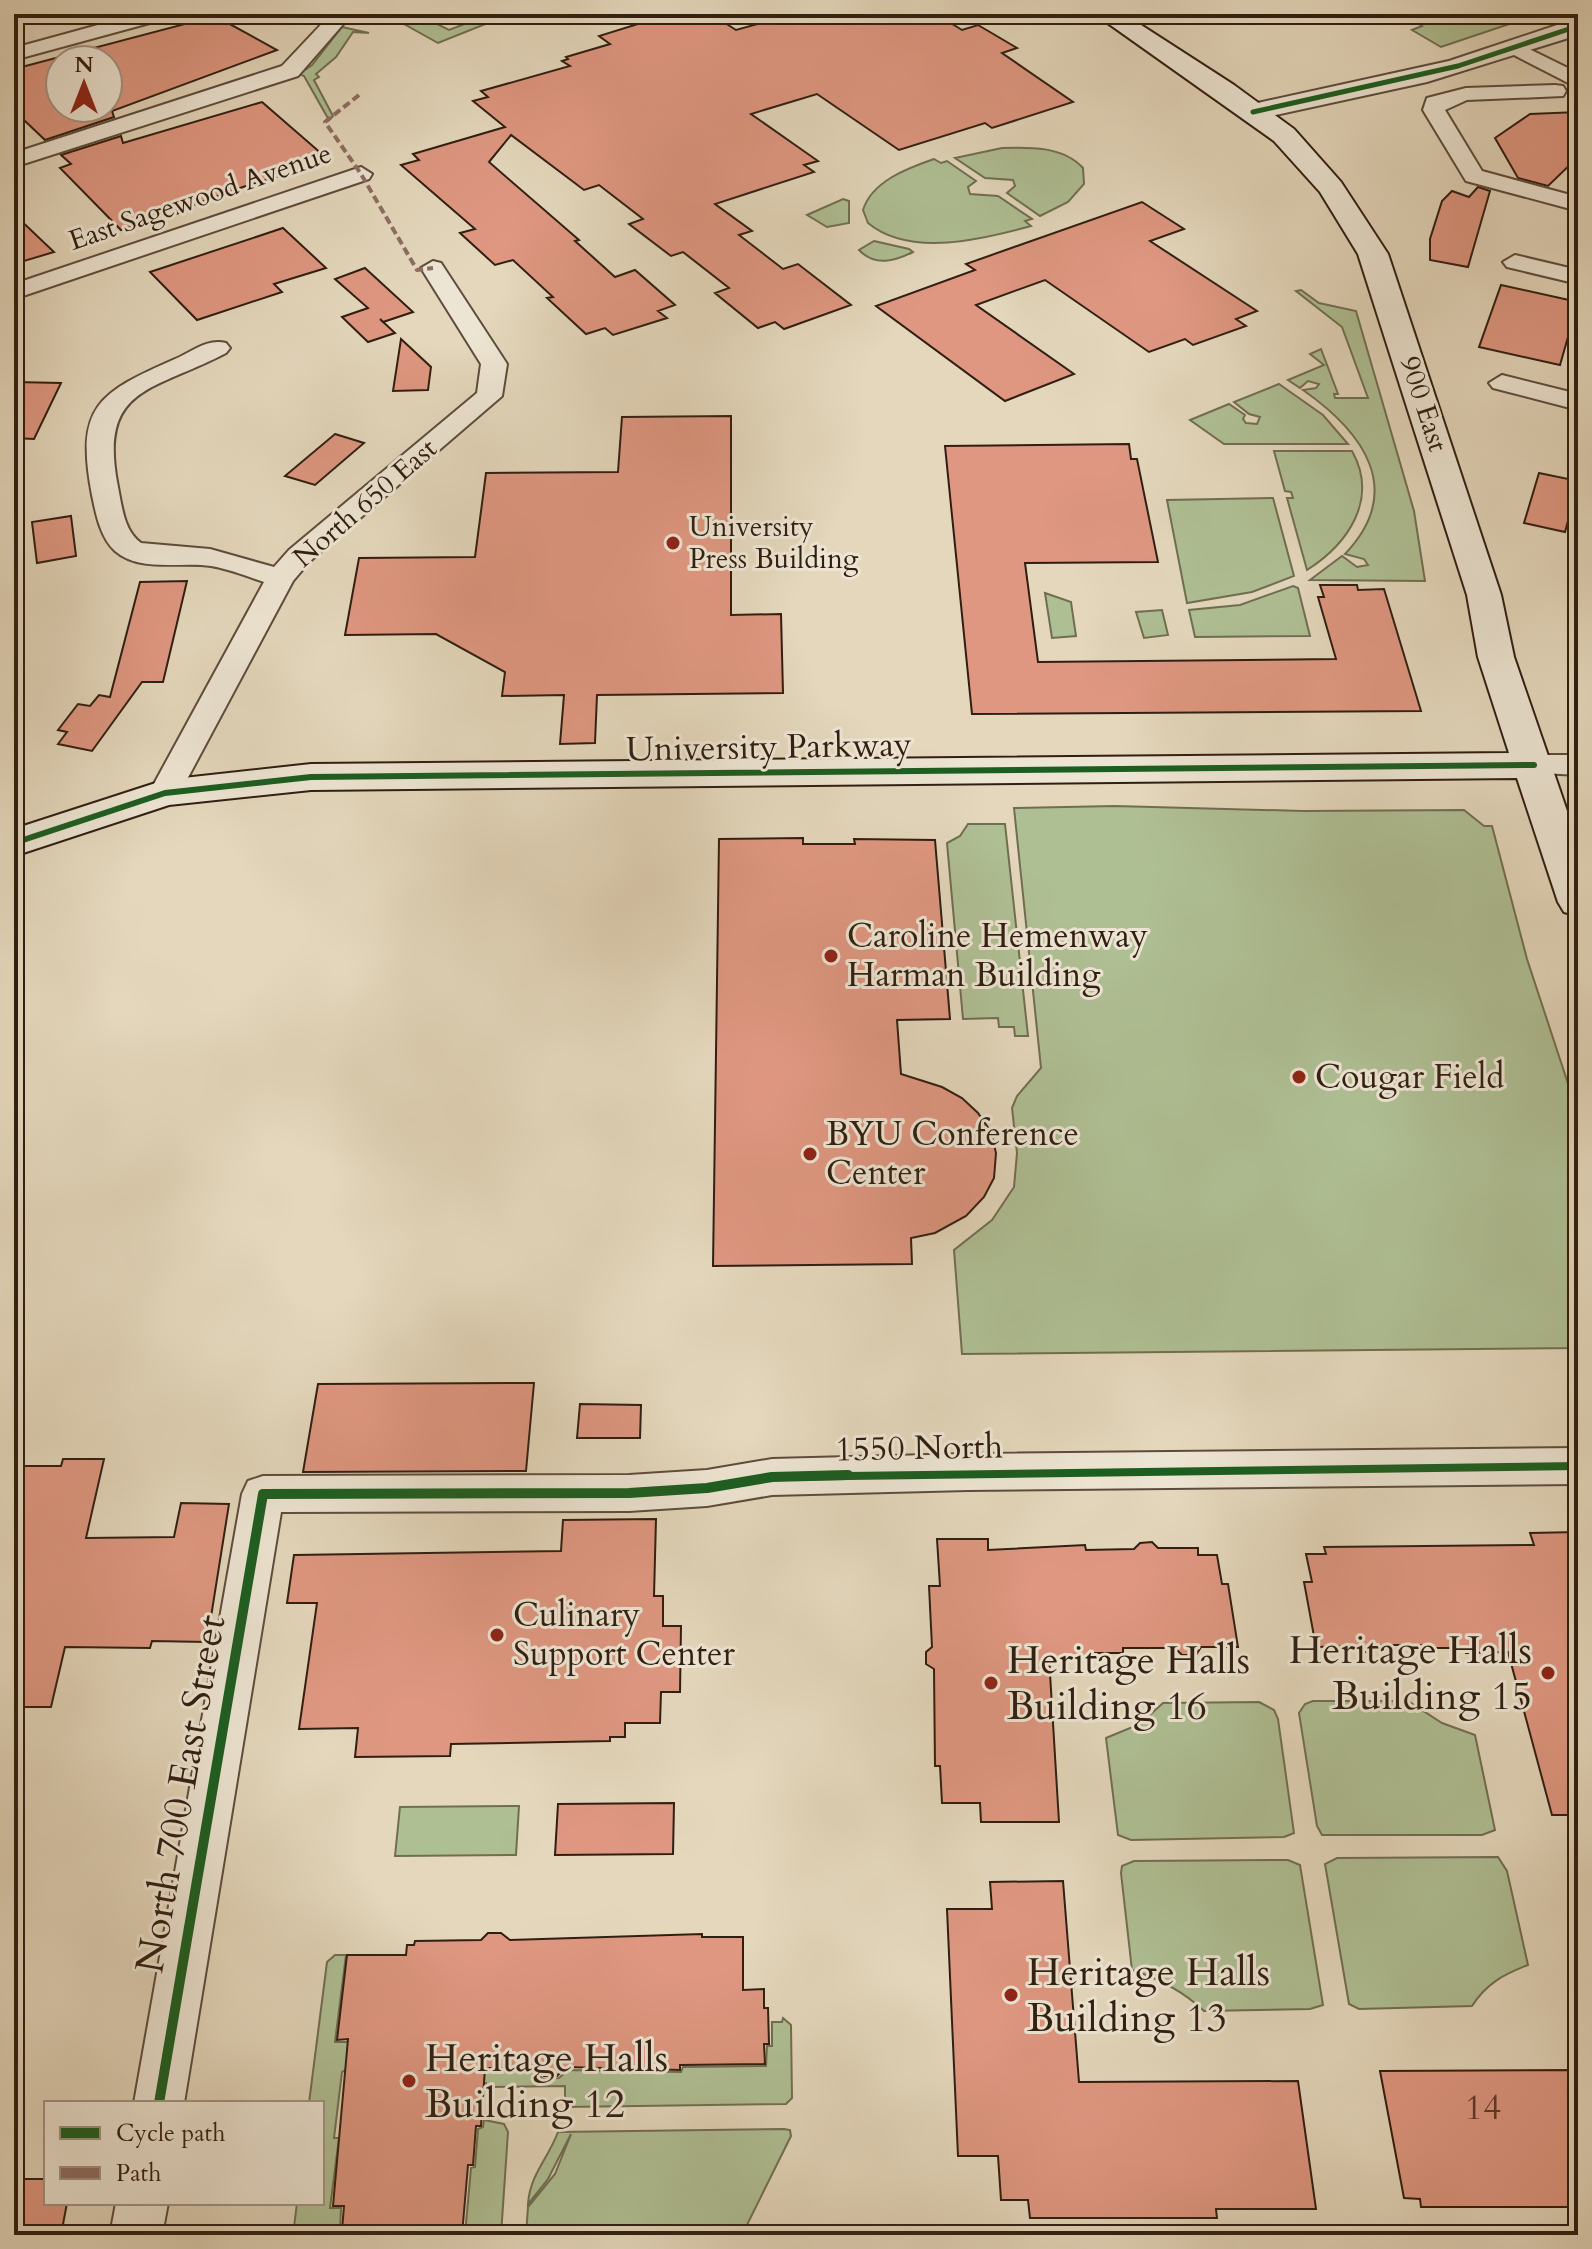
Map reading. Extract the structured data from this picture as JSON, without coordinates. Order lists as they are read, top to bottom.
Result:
{
  "streets": {
    "main road": ["900 East", "University Parkway"],
    "street": [
      "East Sagewood Avenue",
      "North 650 East",
      "1550 North",
      "North 700 East Street"
    ]
  },
  "crossings": [
    ["900 East", "University Parkway"],
    ["North 650 East", "University Parkway"],
    ["1550 North", "North 700 East Street"]
  ],
  "places": [
    "University Press Building",
    "Caroline Hemenway Harman Building",
    "Cougar Field",
    "BYU Conference Center",
    "Culinary Support Center",
    "Heritage Halls Building 15",
    "Heritage Halls Building 16",
    "Heritage Halls Building 13",
    "Heritage Halls Building 12"
  ],
  "house_numbers": ["14"],
  "legend": ["Cycle path", "Path"],
  "north": "top"
}
